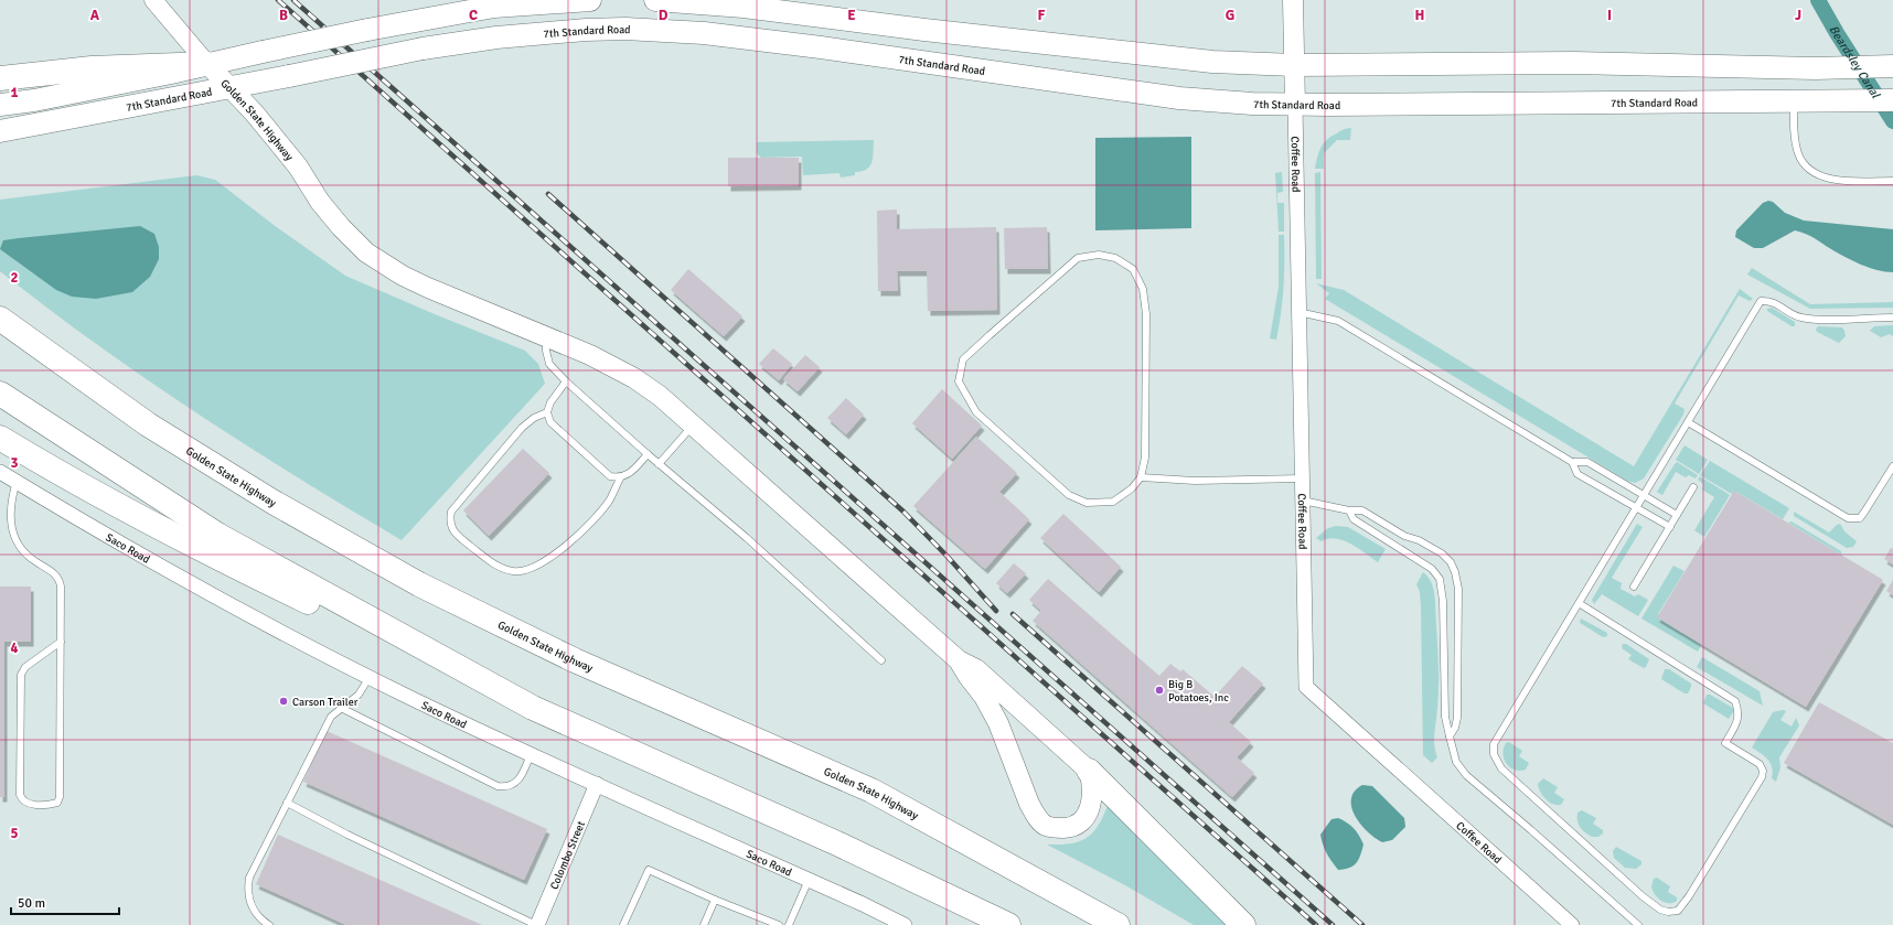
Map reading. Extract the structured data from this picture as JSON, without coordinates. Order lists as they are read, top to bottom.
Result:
{
  "streets": {
    "highway": ["Golden State Highway"],
    "main road": ["7th Standard Road", "Coffee Road"],
    "street": ["Saco Road", "Colombo Street"]
  },
  "crossings": [
    ["7th Standard Road", "Golden State Highway"],
    ["7th Standard Road", "Coffee Road"],
    ["Saco Road", "Colombo Street"]
  ],
  "water": ["Beardsley Canal"],
  "places": ["Big B Potatoes, Inc", "Carson Trailer"],
  "scale_bar": "50 m",
  "grid": {
    "columns": [
      "A",
      "B",
      "C",
      "D",
      "E",
      "F",
      "G",
      "H",
      "I",
      "J"
    ],
    "rows": [
      "1",
      "2",
      "3",
      "4",
      "5"
    ]
  }
}
